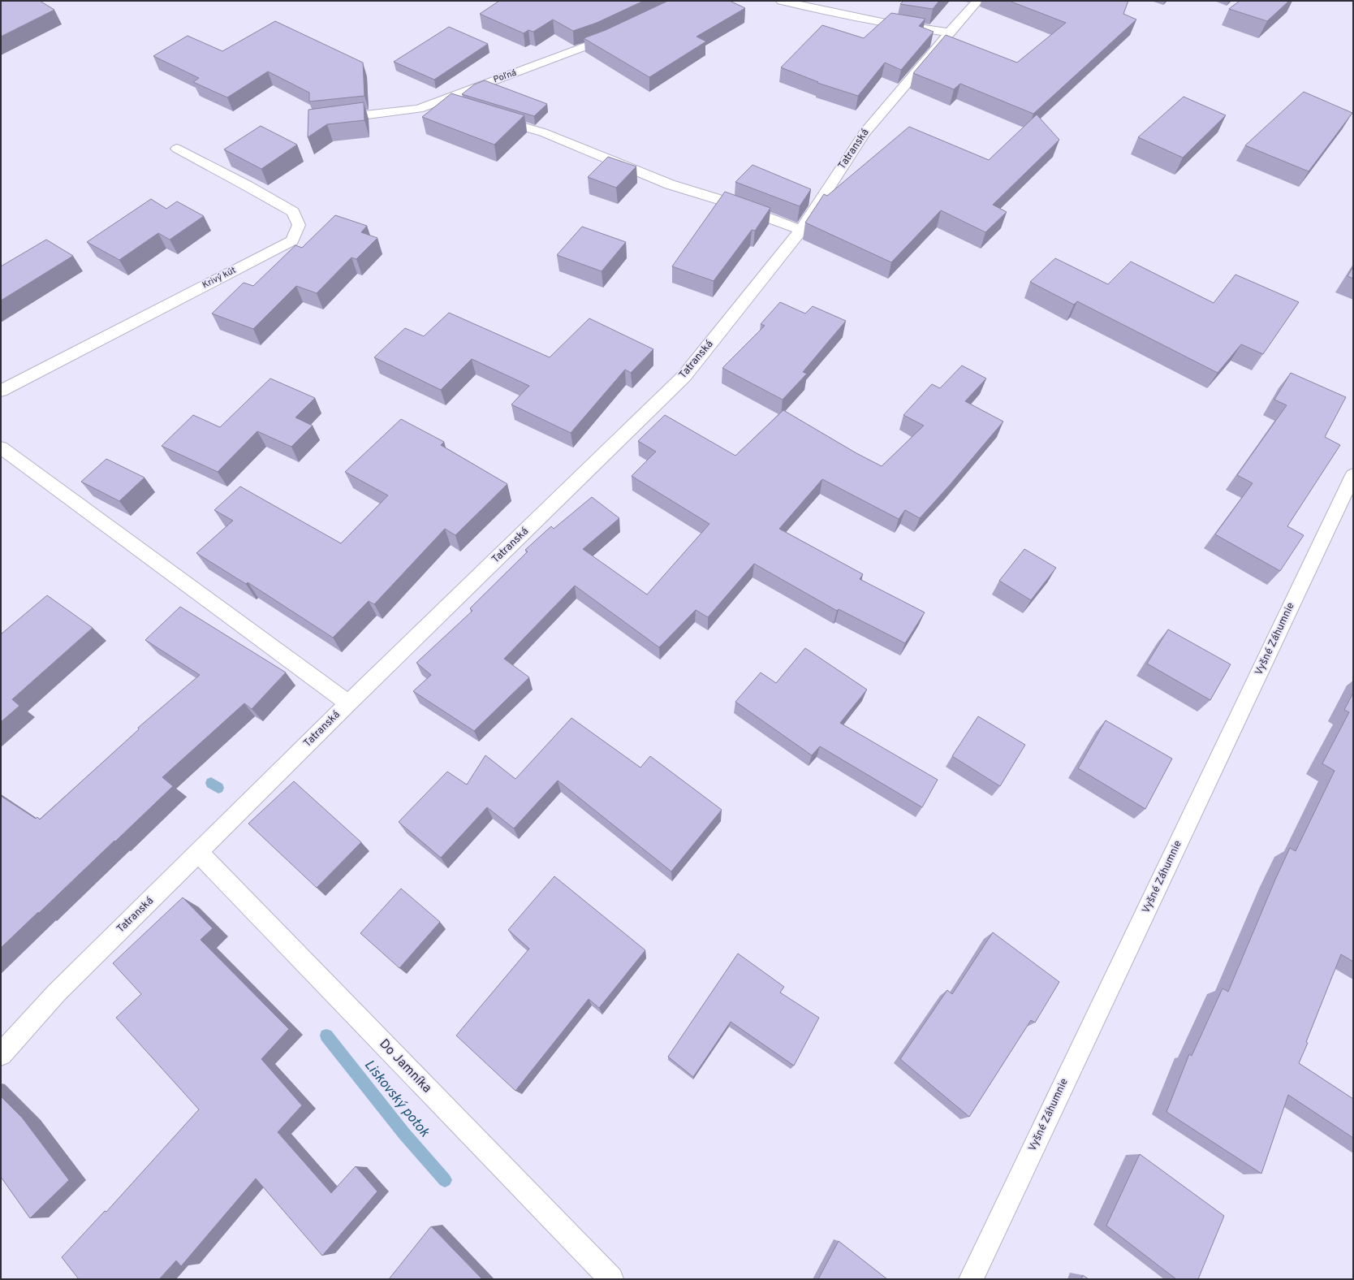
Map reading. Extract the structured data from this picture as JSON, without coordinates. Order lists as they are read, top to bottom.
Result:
{
  "streets": {
    "street": [
      "Poľná",
      "Tatranská",
      "Krivý kút",
      "Vyšné Záhumnie",
      "Do Jamníka"
    ]
  },
  "crossings": [
    ["Tatranská", "Do Jamníka"]
  ],
  "water": ["Liskovský potok"]
}
